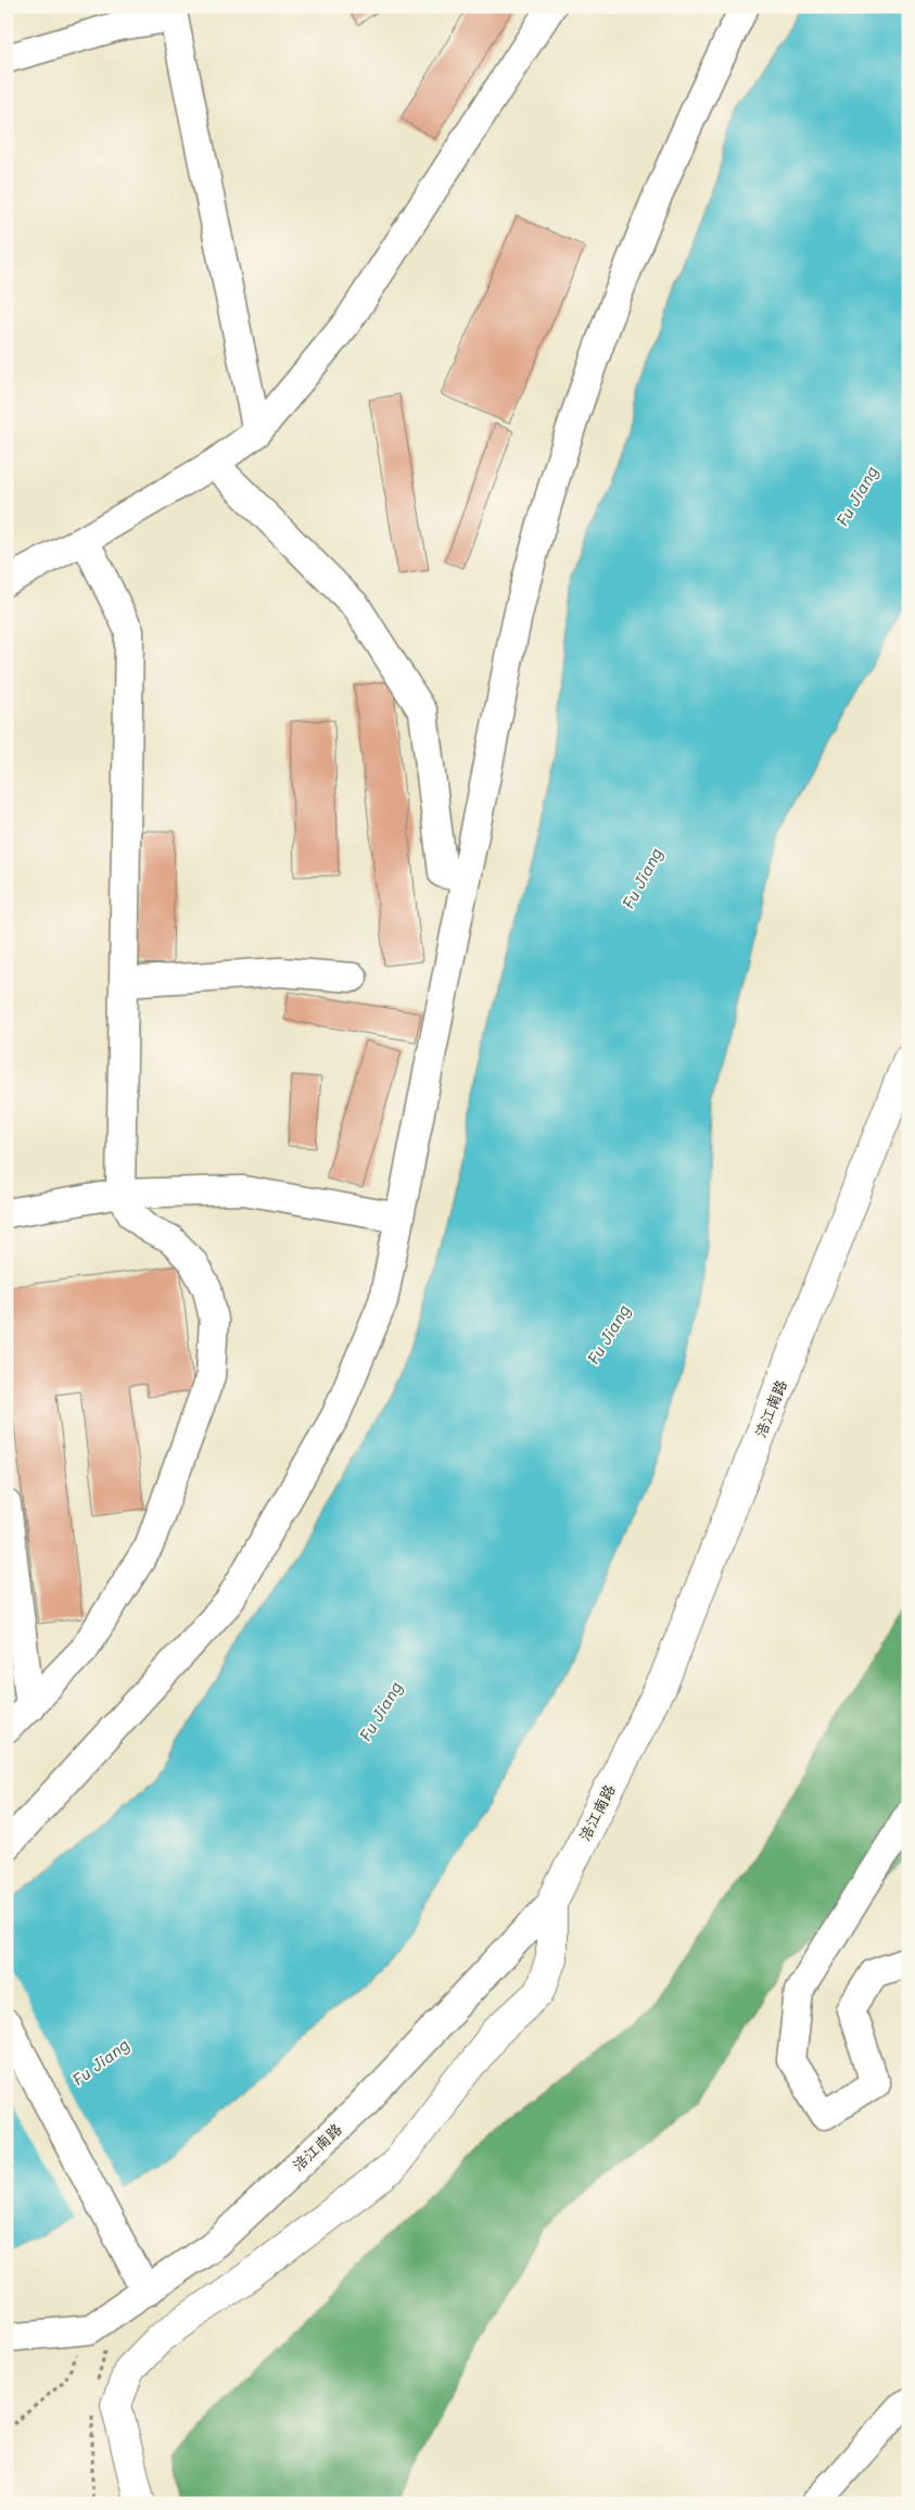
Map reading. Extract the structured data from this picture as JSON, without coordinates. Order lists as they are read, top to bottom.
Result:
{
  "streets": {
    "main road": ["涪江南路"]
  },
  "water": ["Fu Jiang"]
}
